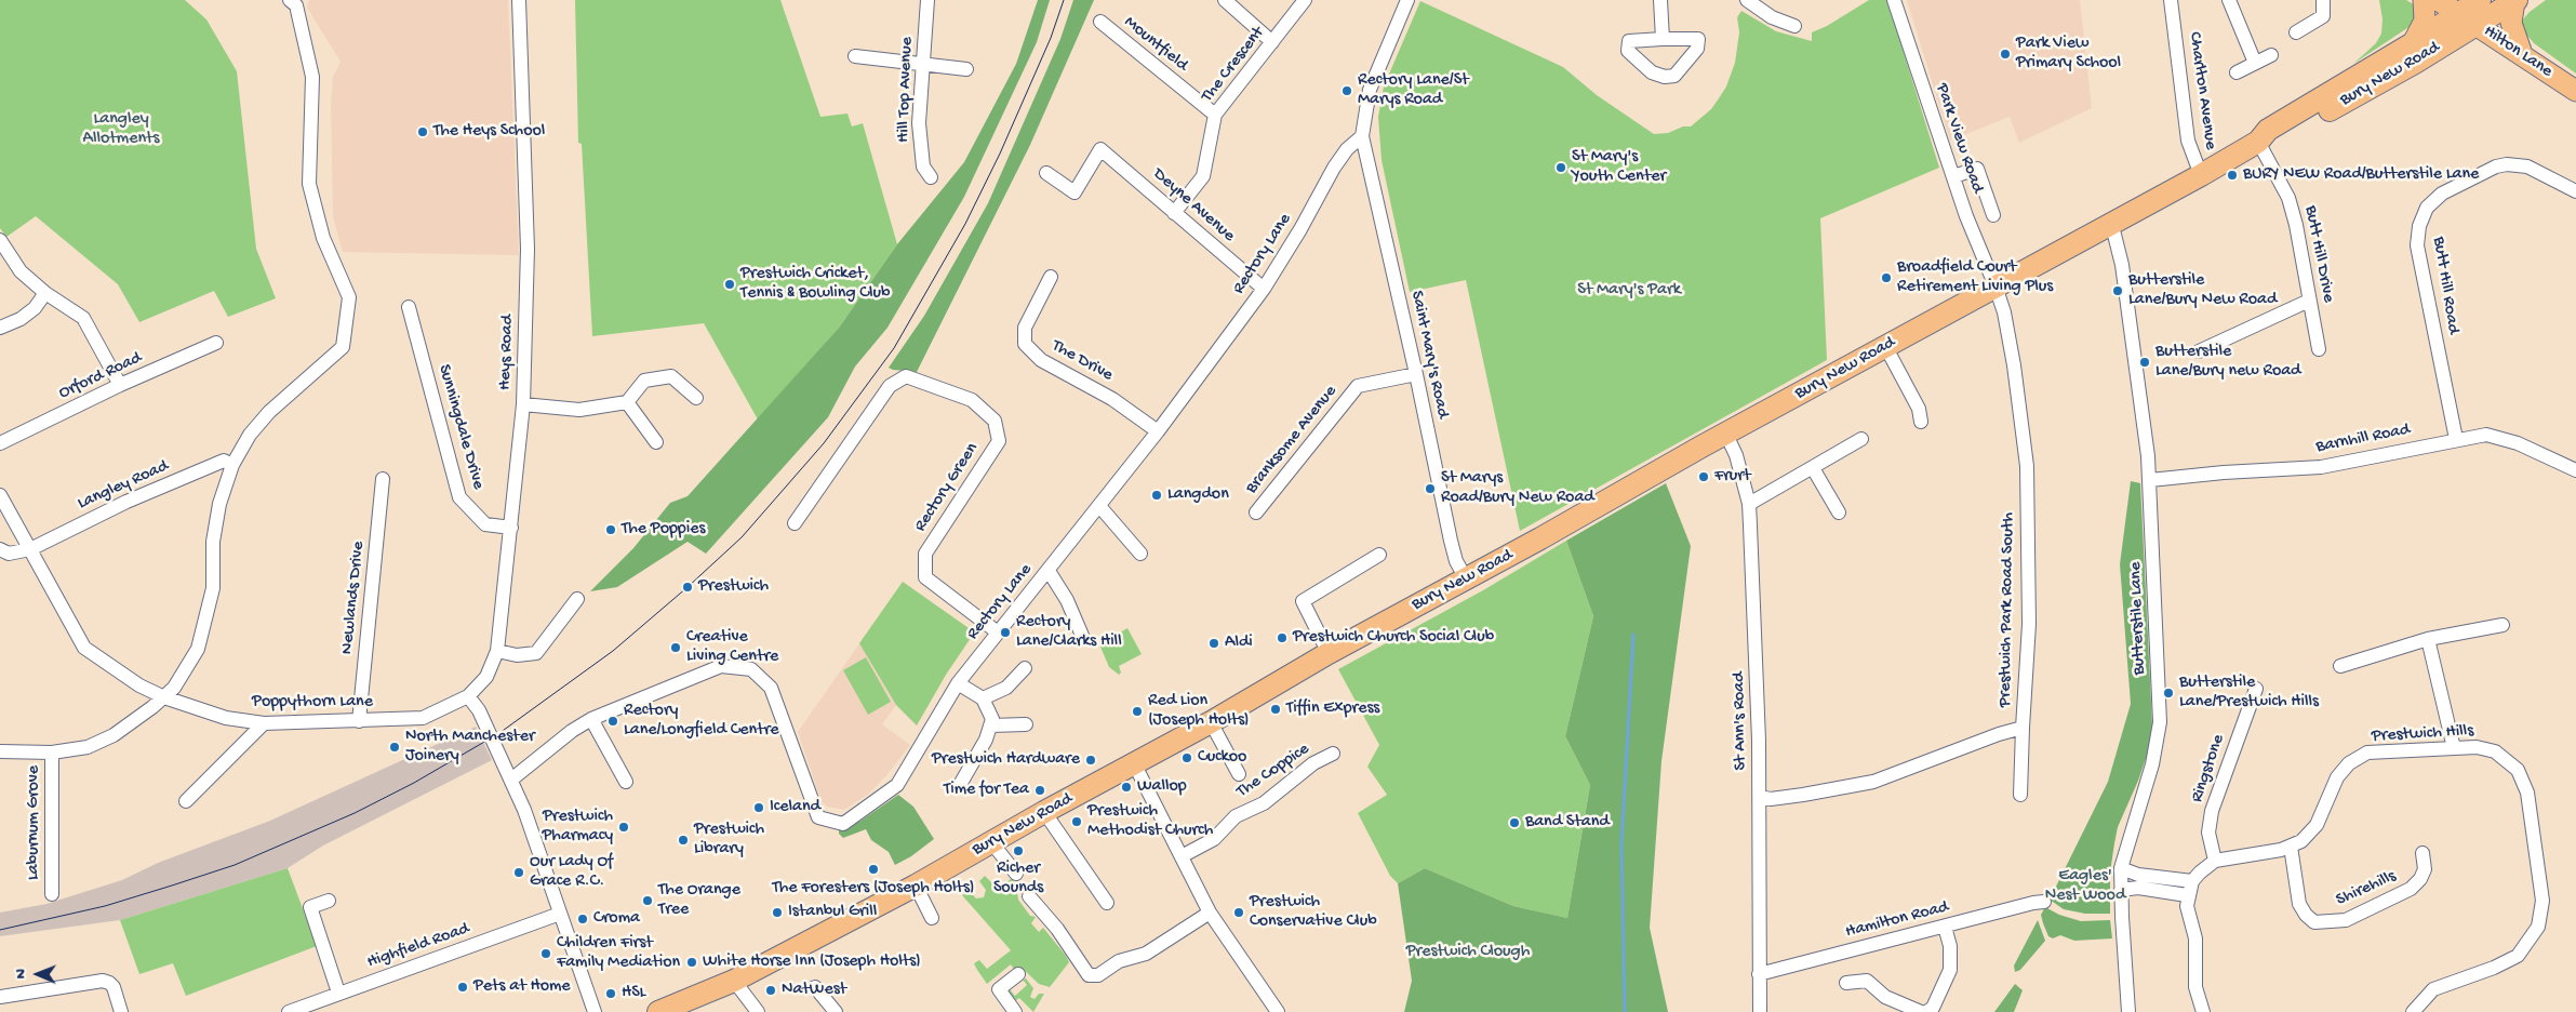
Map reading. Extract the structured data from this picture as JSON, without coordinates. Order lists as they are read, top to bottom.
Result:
{
  "streets": {
    "highway": ["Bury New Road"],
    "main road": ["Hilton Lane"],
    "street": [
      "Mountfield",
      "The Crescent",
      "Hill Top Avenue",
      "Charlton Avenue",
      "Park View Road",
      "Deyne Avenue",
      "Rectory Lane",
      "Butt Hill Drive",
      "Butt Hill Road",
      "Heys Road",
      "Saint Mary's Road",
      "The Drive",
      "Orford Road",
      "Sunningdale Drive",
      "Barnhill Road",
      "Branksome Avenue",
      "Langley Road",
      "Rectory Green",
      "Newlands Drive",
      "Prestwich Park Road South",
      "Butterstile Lane",
      "Poppythorn Lane",
      "St Ann's Road",
      "Prestwich Hills",
      "Ringstone",
      "The Coppice",
      "Laburnum Grove",
      "Shirehills",
      "Hamilton Road",
      "Highfield Road"
    ]
  },
  "crossings": [
    ["Mountfield", "The Crescent"],
    ["Hilton Lane", "Bury New Road"],
    ["The Crescent", "Deyne Avenue"],
    ["Bury New Road", "Charlton Avenue"],
    ["Bury New Road", "Park View Road"],
    ["Bury New Road", "Butt Hill Drive"],
    ["Bury New Road", "Saint Mary's Road"],
    ["Bury New Road", "Prestwich Park Road South"],
    ["Bury New Road", "Butterstile Lane"],
    ["Bury New Road", "St Ann's Road"],
    ["Park View Road", "Prestwich Park Road South"],
    ["Deyne Avenue", "Rectory Lane"],
    ["Rectory Lane", "Saint Mary's Road"],
    ["Rectory Lane", "The Drive"],
    ["Rectory Lane", "Rectory Green"],
    ["Butt Hill Road", "Barnhill Road"],
    ["Heys Road", "Sunningdale Drive"],
    ["Heys Road", "Poppythorn Lane"],
    ["Saint Mary's Road", "Branksome Avenue"],
    ["Barnhill Road", "Butterstile Lane"],
    ["Langley Road", "Poppythorn Lane"],
    ["Newlands Drive", "Poppythorn Lane"],
    ["Prestwich Park Road South", "St Ann's Road"],
    ["St Ann's Road", "Hamilton Road"],
    ["Prestwich Hills", "Ringstone"],
    ["Prestwich Hills", "Shirehills"]
  ],
  "parks": [
    "Langley Allotments",
    "St Mary's Park",
    "Eagles' Nest Wood",
    "Prestwich Clough"
  ],
  "places": [
    "Park View Primary School",
    "Rectory Lane/St Marys Road",
    "The Heys School",
    "St Mary's Youth Center",
    "BURY NEW Road/Butterstile Lane",
    "Broadfield Court Retirement Living Plus",
    "Prestwich Cricket, Tennis & Bowling Club",
    "Butterstile Lane/Bury New Road",
    "Butterstile Lane/Bury new Road",
    "Frurt",
    "St Marys Road/Bury New Road",
    "Langdon",
    "The Poppies",
    "Prestwich",
    "Rectory Lane/Clarks Hill",
    "Prestwich Church Social Club",
    "Aldi",
    "Creative Living Centre",
    "Butterstile Lane/Prestwich Hills",
    "Tiffin Express",
    "Red Lion (Joseph Holts)",
    "Rectory Lane/Longfield Centre",
    "North Manchester Joinery",
    "Cuckoo",
    "Prestwich Hardware",
    "Wallop",
    "Time for Tea",
    "Iceland",
    "Prestwich Methodist Church",
    "Band Stand",
    "Prestwich Pharmacy",
    "Prestwich Library",
    "Richer Sounds",
    "The Foresters (Joseph Holts)",
    "Our Lady Of Grace R.C.",
    "The Orange Tree",
    "Istanbul Grill",
    "Prestwich Conservative Club",
    "Croma",
    "Children First Family Mediation",
    "White Horse Inn (Joseph Holts)",
    "Pets at Home",
    "NatWest",
    "HSL"
  ],
  "north": "left"
}
